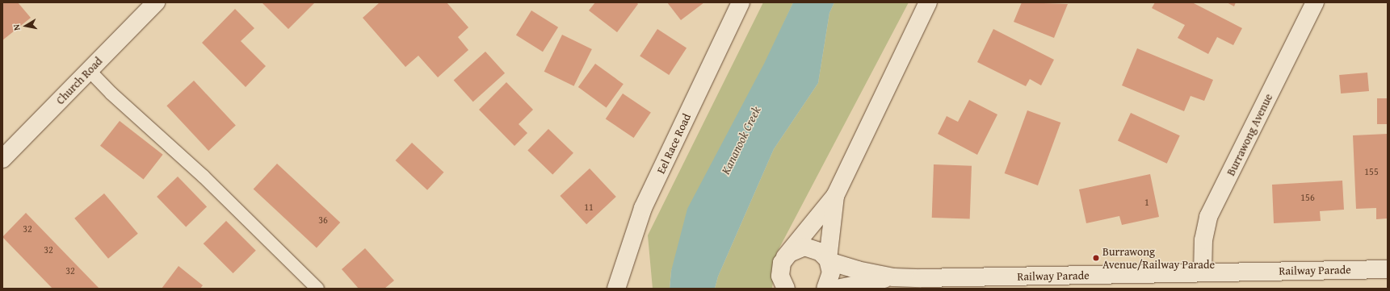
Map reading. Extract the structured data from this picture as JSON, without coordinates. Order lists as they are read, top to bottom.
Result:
{
  "streets": {
    "street": [
      "Church Road",
      "Burrawong Avenue",
      "Eel Race Road",
      "Railway Parade"
    ]
  },
  "crossings": [
    ["Burrawong Avenue", "Railway Parade"]
  ],
  "water": ["Kananook Creek"],
  "places": ["Burrawong Avenue/Railway Parade"],
  "house_numbers": [
    "155",
    "156",
    "1",
    "11",
    "36",
    "32",
    "32",
    "32"
  ],
  "north": "left"
}
